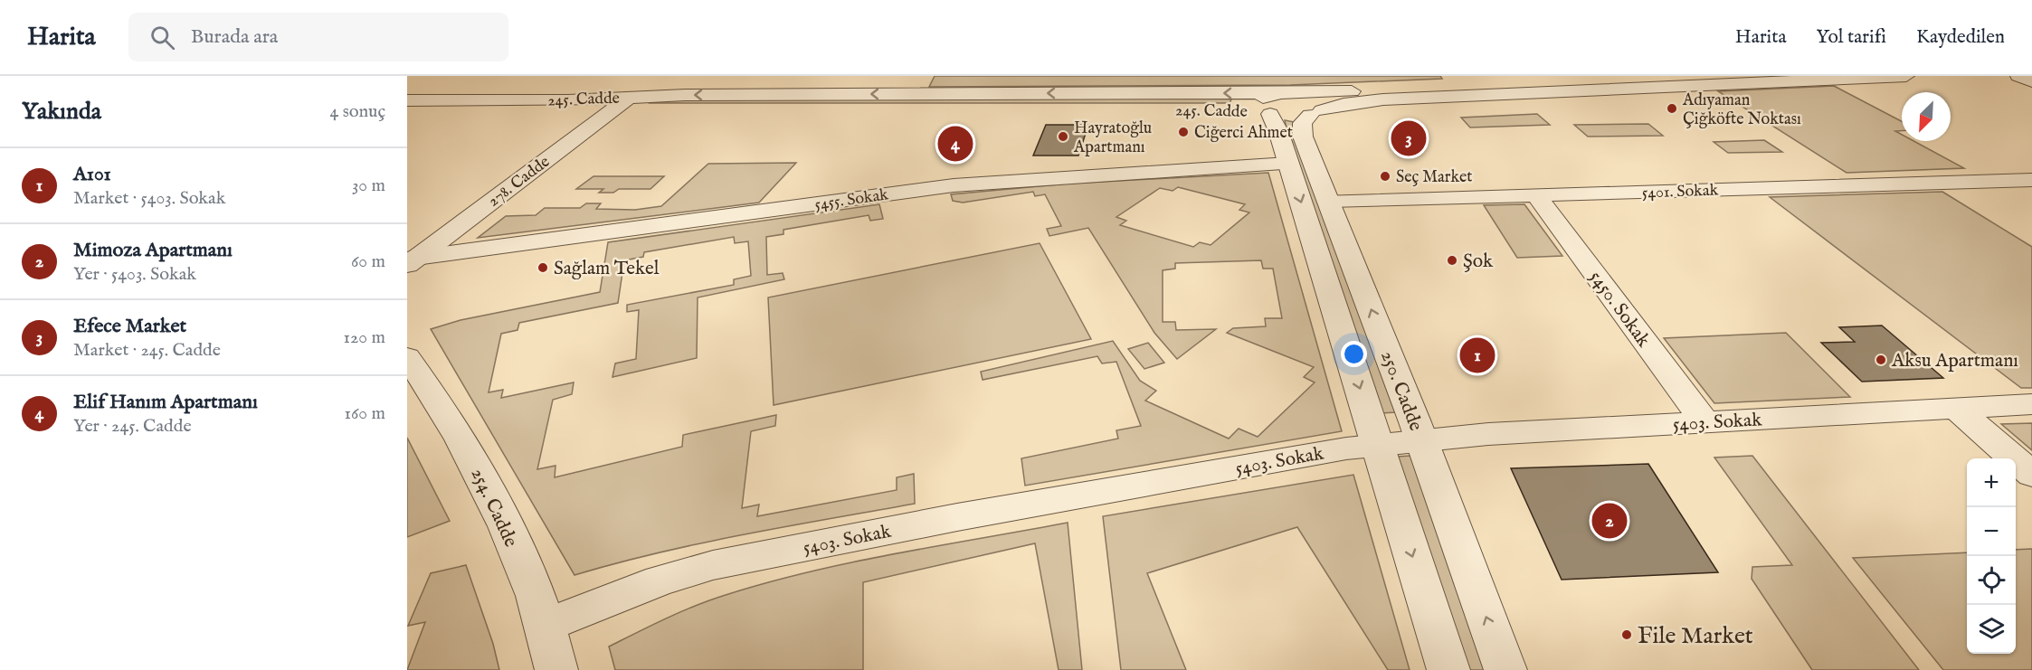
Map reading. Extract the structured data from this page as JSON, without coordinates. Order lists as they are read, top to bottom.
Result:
{
  "streets": {
    "street": [
      "245. Cadde",
      "278. Cadde",
      "5401. Sokak",
      "5455. Sokak",
      "5450. Sokak",
      "250. Cadde",
      "5403. Sokak",
      "254. Cadde"
    ]
  },
  "crossings": [
    ["245. Cadde", "278. Cadde"],
    ["245. Cadde", "250. Cadde"],
    ["278. Cadde", "5455. Sokak"],
    ["5401. Sokak", "5450. Sokak"],
    ["5401. Sokak", "250. Cadde"],
    ["5455. Sokak", "250. Cadde"],
    ["5450. Sokak", "5403. Sokak"],
    ["250. Cadde", "5403. Sokak"],
    ["5403. Sokak", "254. Cadde"]
  ],
  "places": [
    "Adıyaman Çiğköfte Noktası",
    "Ciğerci Ahmet",
    "Hayratoğlu Apartmanı",
    "Seç Market",
    "Şok",
    "Sağlam Tekel",
    "Aksu Apartmanı",
    "File Market"
  ],
  "north": "bottom left",
  "page": {
    "header": "Harita",
    "search": "Burada ara",
    "nav": ["Harita", "Yol tarifi", "Kaydedilen"],
    "heading": ["Yakında", "4 sonuç"],
    "pins": [
      "3",
      "4",
      "1",
      "2"
    ],
    "list": [
      {
        "mark": "1",
        "name": "A101",
        "note": "Market · 5403. Sokak",
        "value": "30 m"
      },
      {
        "mark": "2",
        "name": "Mimoza Apartmanı",
        "note": "Yer · 5403. Sokak",
        "value": "60 m"
      },
      {
        "mark": "3",
        "name": "Efece Market",
        "note": "Market · 245. Cadde",
        "value": "120 m"
      },
      {
        "mark": "4",
        "name": "Elif Hanım Apartmanı",
        "note": "Yer · 245. Cadde",
        "value": "160 m"
      }
    ],
    "map_buttons": ["+", "−"]
  }
}
